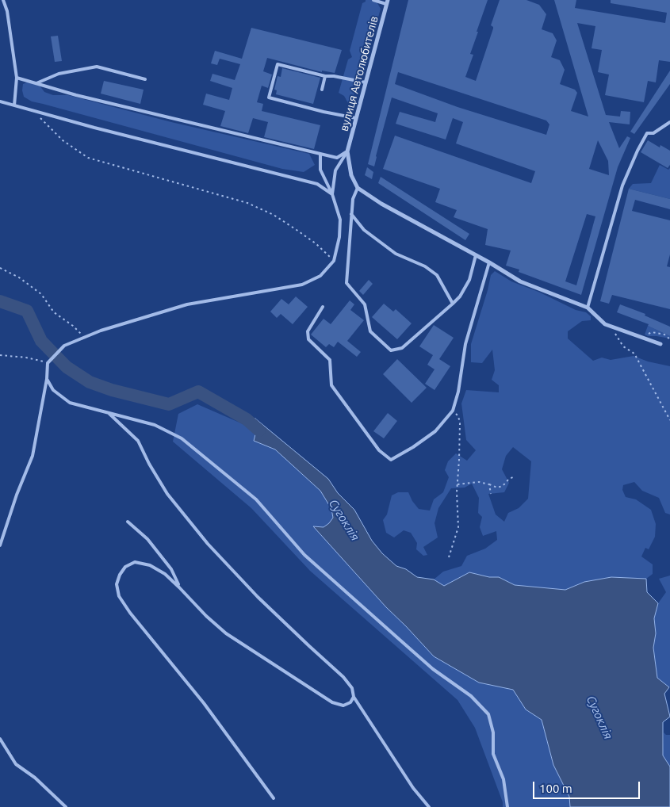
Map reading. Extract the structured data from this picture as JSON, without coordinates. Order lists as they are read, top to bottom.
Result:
{
  "streets": {
    "street": ["вулиця Автолюбителів"]
  },
  "water": ["Сугоклія"],
  "scale_bar": "100 m"
}
